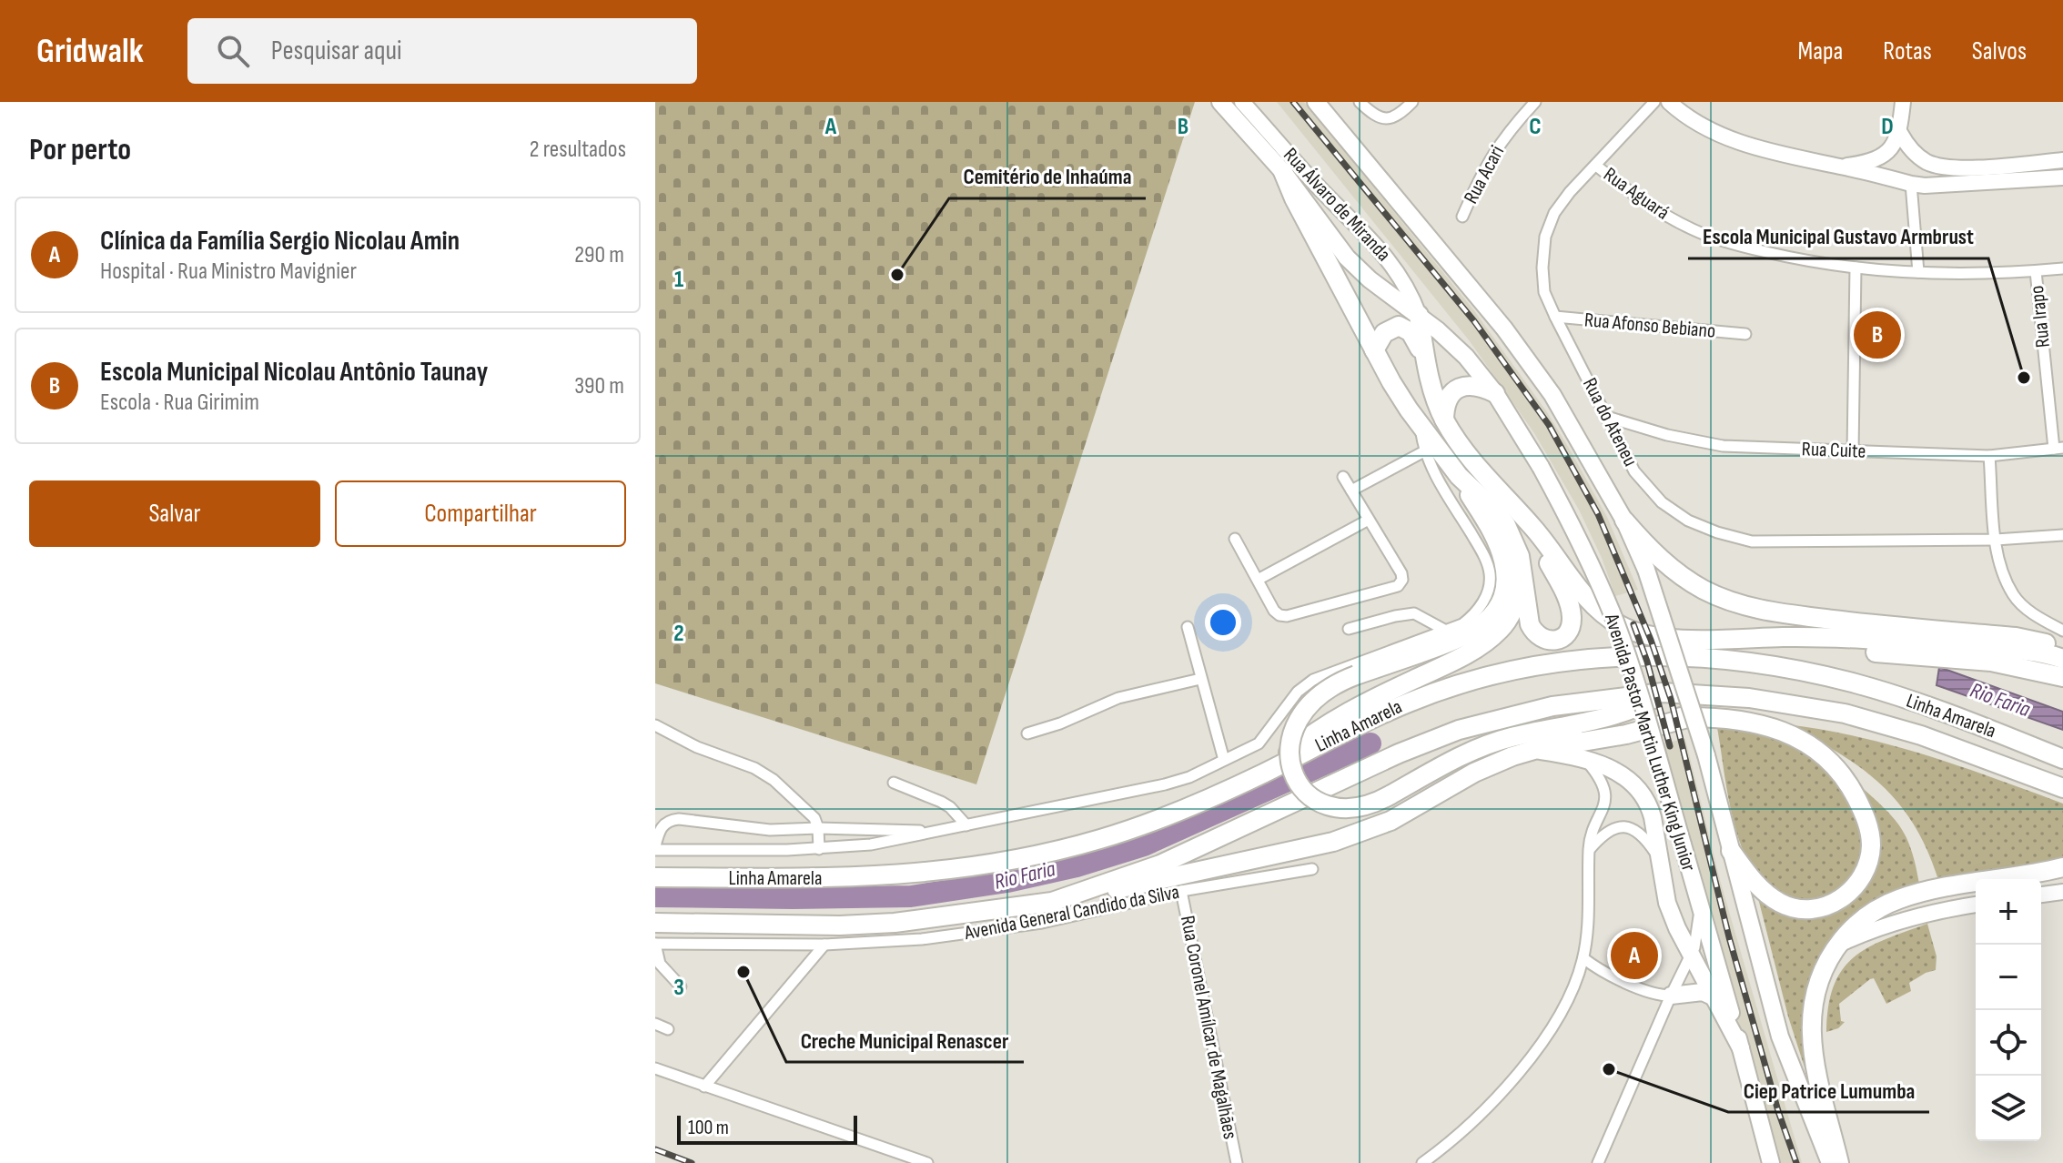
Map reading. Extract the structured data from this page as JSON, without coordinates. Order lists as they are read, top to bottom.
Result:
{
  "streets": {
    "highway": ["Linha Amarela"],
    "main road": ["Rua Álvaro de Miranda", "Avenida Pastor Martin Luther King Junior"],
    "street": [
      "Rua Acari",
      "Rua Aguará",
      "Rua Irapo",
      "Rua Afonso Bebiano",
      "Rua do Ateneu",
      "Rua Cuite",
      "Avenida General Candido da Silva",
      "Rua Coronel Amílcar de Magalhães"
    ]
  },
  "crossings": [
    ["Rua Aguará", "Rua Irapo"],
    ["Rua Aguará", "Rua do Ateneu"],
    ["Rua Álvaro de Miranda", "Avenida Pastor Martin Luther King Junior"],
    ["Rua Irapo", "Rua Cuite"],
    ["Rua Afonso Bebiano", "Rua do Ateneu"],
    ["Rua do Ateneu", "Rua Cuite"],
    ["Avenida General Candido da Silva", "Rua Coronel Amílcar de Magalhães"]
  ],
  "water": ["Rio Faria"],
  "places": [
    "Cemitério de Inhaúma",
    "Escola Municipal Gustavo Armbrust",
    "Creche Municipal Renascer",
    "Ciep Patrice Lumumba"
  ],
  "scale_bar": "100 m",
  "page": {
    "header": "Gridwalk",
    "search": "Pesquisar aqui",
    "nav": ["Mapa", "Rotas", "Salvos"],
    "heading": ["Por perto", "2 resultados"],
    "list": [
      {
        "mark": "A",
        "name": "Clínica da Família Sergio Nicolau Amin",
        "note": "Hospital · Rua Ministro Mavignier",
        "value": "290 m"
      },
      {
        "mark": "B",
        "name": "Escola Municipal Nicolau Antônio Taunay",
        "note": "Escola · Rua Girimim",
        "value": "390 m"
      }
    ],
    "pins": ["B", "A"],
    "buttons": ["Salvar", "Compartilhar"],
    "map_buttons": ["+", "−"],
    "scale": "100 m"
  },
  "grid": {
    "columns": [
      "A",
      "B",
      "C",
      "D"
    ],
    "rows": ["1", "2", "3"]
  }
}
